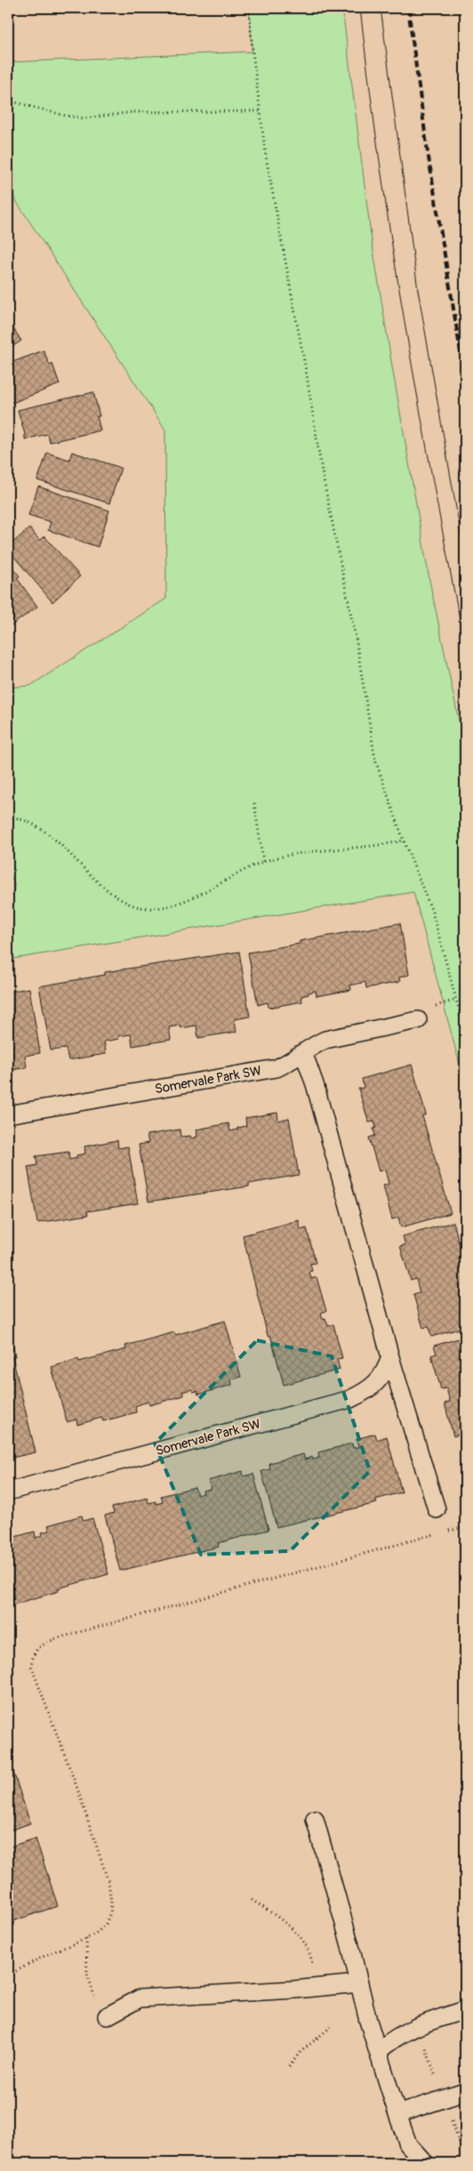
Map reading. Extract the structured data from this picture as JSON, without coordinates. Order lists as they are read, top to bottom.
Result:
{
  "streets": {
    "lane": ["Somervale Park SW"]
  }
}
